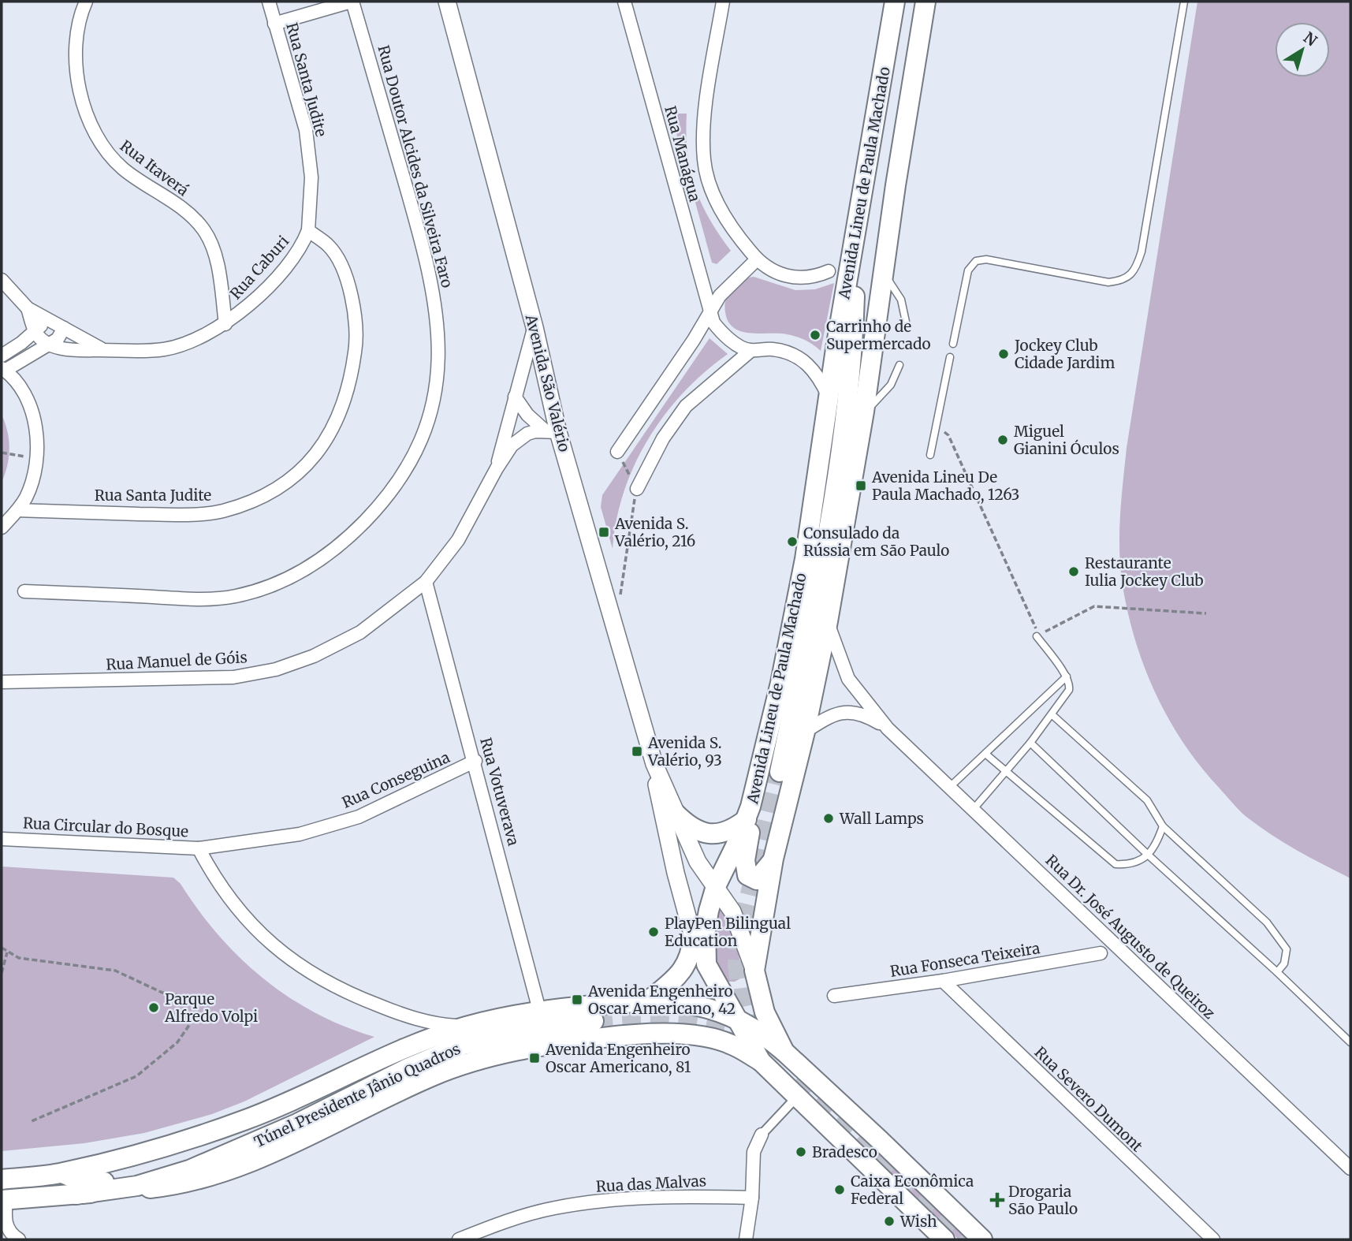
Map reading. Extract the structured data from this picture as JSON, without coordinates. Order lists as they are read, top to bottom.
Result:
{
  "streets": {
    "main road": ["Avenida Lineu de Paula Machado", "Avenida São Valério", "Túnel Presidente Jânio Quadros"],
    "street": [
      "Rua Santa Judite",
      "Rua Manágua",
      "Rua Doutor Alcides da Silveira Faro",
      "Rua Itaverá",
      "Rua Caburi",
      "Rua Manuel de Góis",
      "Rua Conseguina",
      "Rua Votuverava",
      "Rua Circular do Bosque",
      "Rua Dr. José Augusto de Queiroz",
      "Rua Fonseca Teixeira",
      "Rua Severo Dumont",
      "Rua das Malvas"
    ]
  },
  "crossings": [
    ["Rua Santa Judite", "Rua Caburi"],
    ["Rua Itaverá", "Rua Caburi"],
    ["Avenida Lineu de Paula Machado", "Avenida São Valério"],
    ["Avenida São Valério", "Rua Manuel de Góis"],
    ["Rua Manuel de Góis", "Rua Votuverava"],
    ["Rua Conseguina", "Rua Votuverava"],
    ["Rua Conseguina", "Rua Circular do Bosque"],
    ["Rua Fonseca Teixeira", "Rua Severo Dumont"]
  ],
  "places": {
    "other": [
      "Carrinho de Supermercado",
      "Jockey Club Cidade Jardim",
      "Miguel Gianini Óculos",
      "Consulado da Rússia em São Paulo",
      "Restaurante Iulia Jockey Club",
      "Wall Lamps",
      "PlayPen Bilingual Education",
      "Parque Alfredo Volpi",
      "Bradesco",
      "Caixa Econômica Federal",
      "Wish"
    ],
    "transit": [
      "Avenida Lineu De Paula Machado, 1263",
      "Avenida S. Valério, 216",
      "Avenida S. Valério, 93",
      "Avenida Engenheiro Oscar Americano, 42",
      "Avenida Engenheiro Oscar Americano, 81"
    ],
    "health": ["Drogaria São Paulo"]
  },
  "north": "top right"
}
